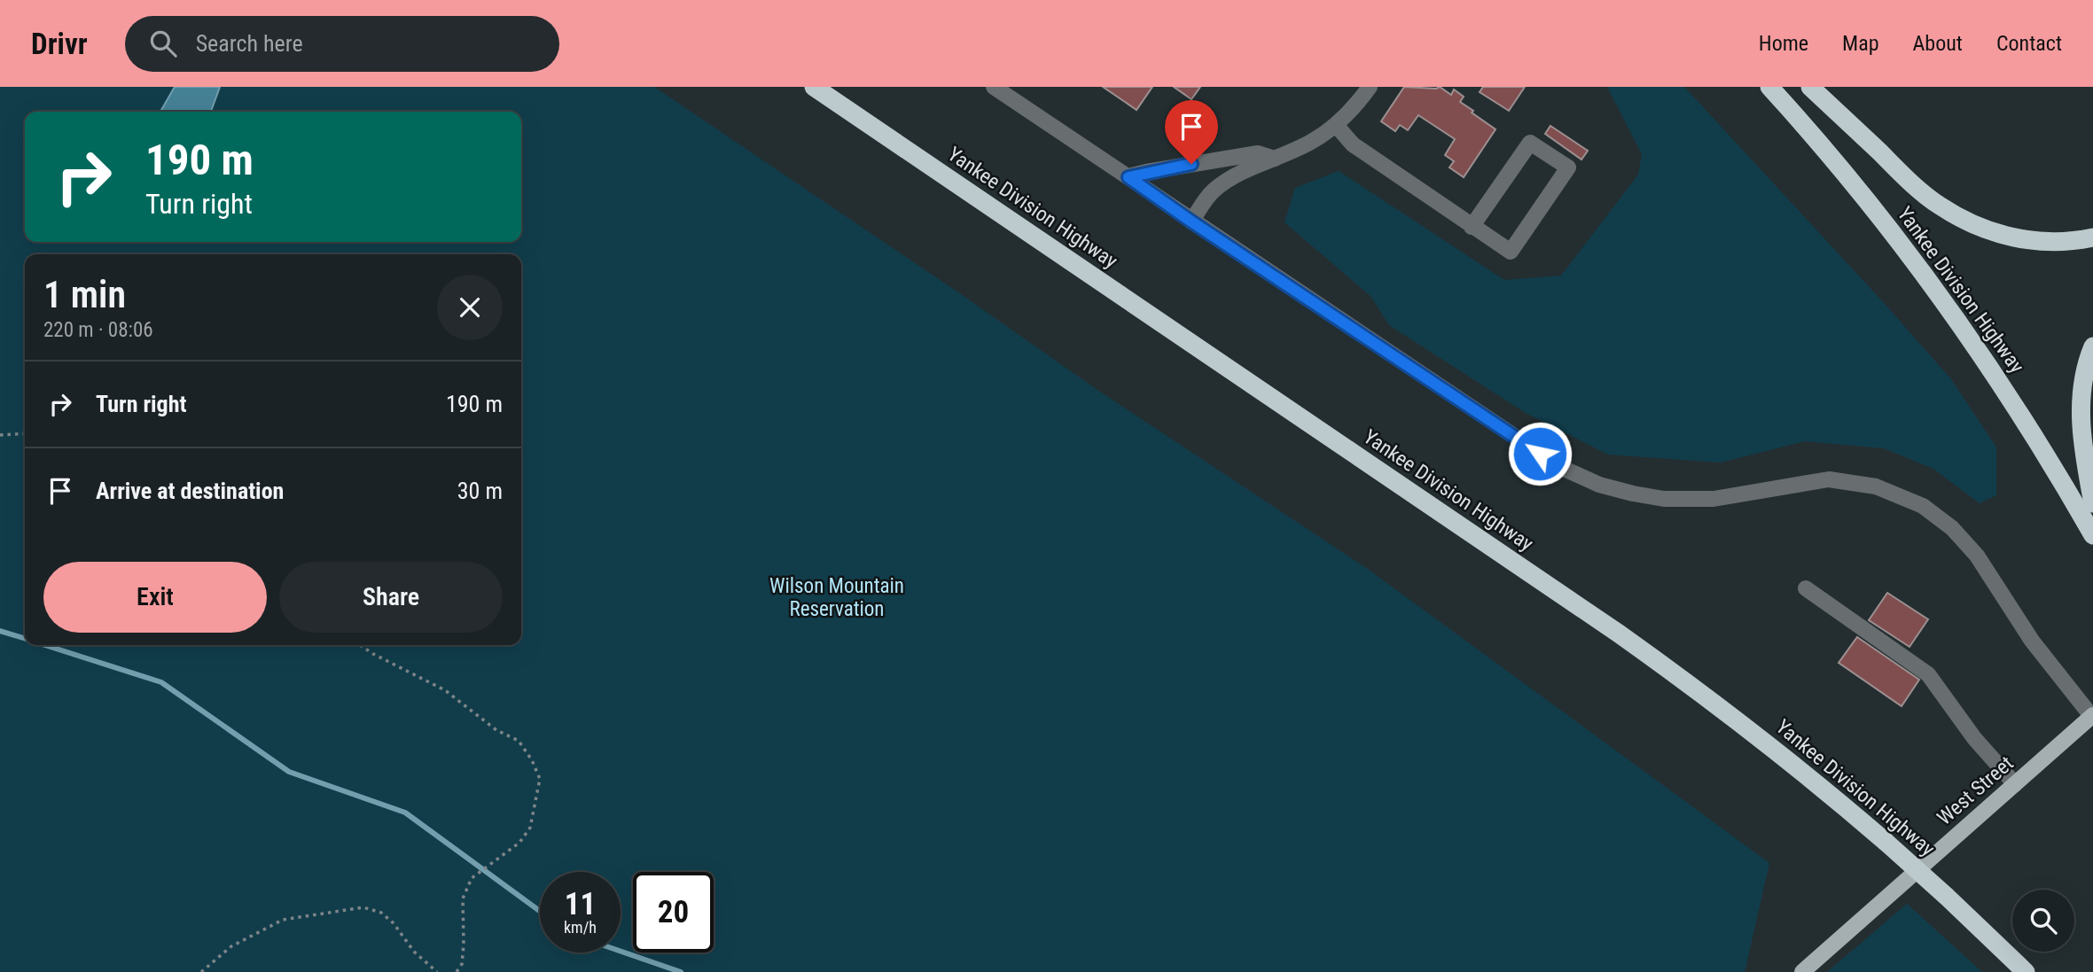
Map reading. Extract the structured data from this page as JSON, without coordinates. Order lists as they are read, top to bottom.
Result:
{
  "streets": {
    "highway": ["Yankee Division Highway"],
    "main road": ["West Street"]
  },
  "parks": ["Wilson Mountain Reservation"],
  "page": {
    "header": "Drivr",
    "search": "Search here",
    "nav": [
      "Home",
      "Map",
      "About",
      "Contact"
    ],
    "turn": ["190 m", "Turn right"],
    "heading": ["1 min", "220 m · 08:06"],
    "list": [
      {
        "name": "Turn right",
        "value": "190 m"
      },
      {
        "name": "Arrive at destination",
        "value": "30 m"
      }
    ],
    "buttons": ["Exit", "Share"],
    "speed": "11 km/h",
    "limit": "20"
  }
}
